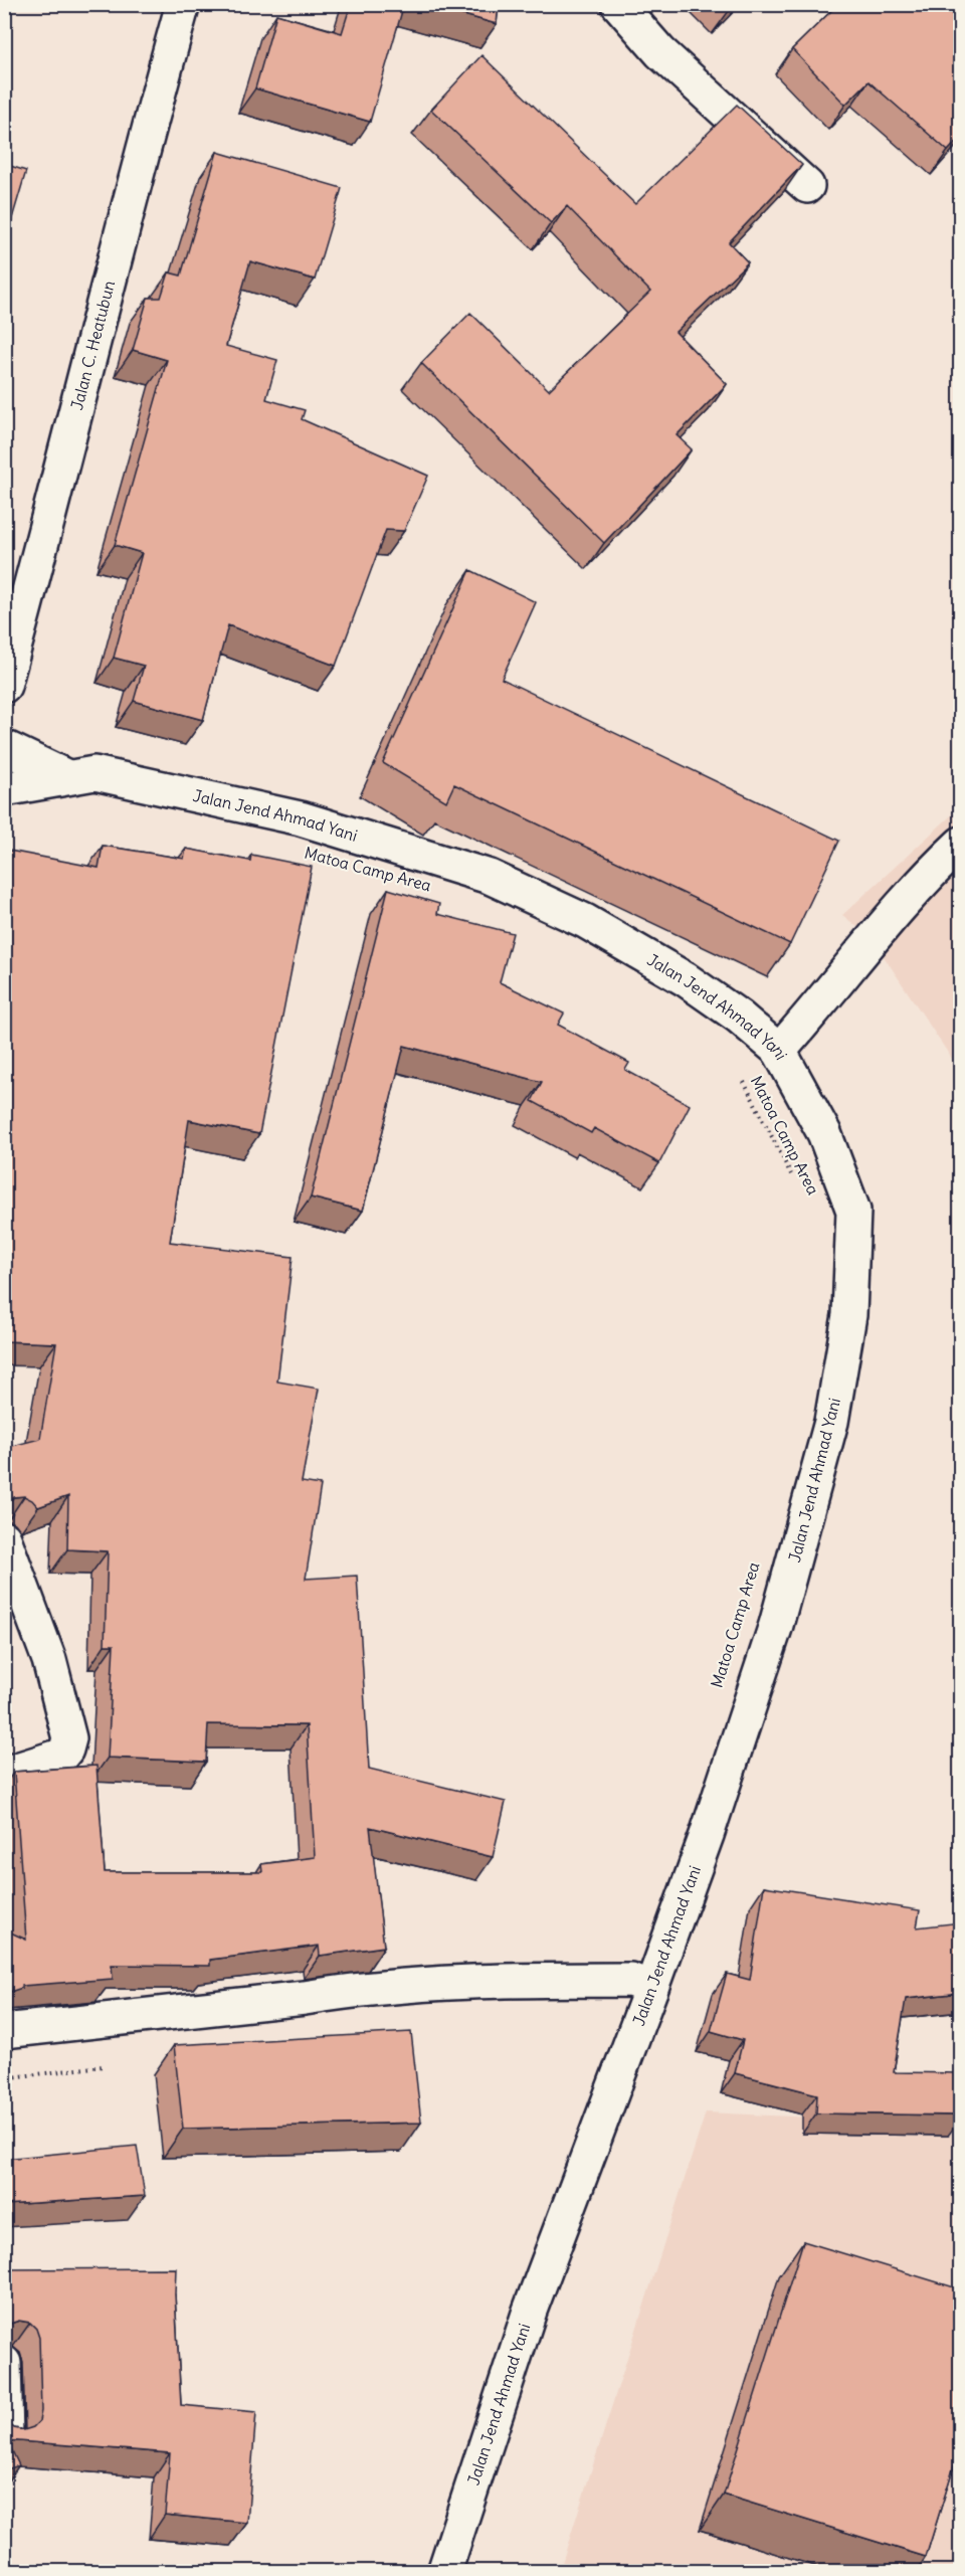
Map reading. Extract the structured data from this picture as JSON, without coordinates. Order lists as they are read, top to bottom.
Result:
{
  "streets": {
    "main road": ["Jalan C. Heatubun", "Jalan Jend Ahmad Yani"],
    "path": ["Matoa Camp Area"]
  }
}
